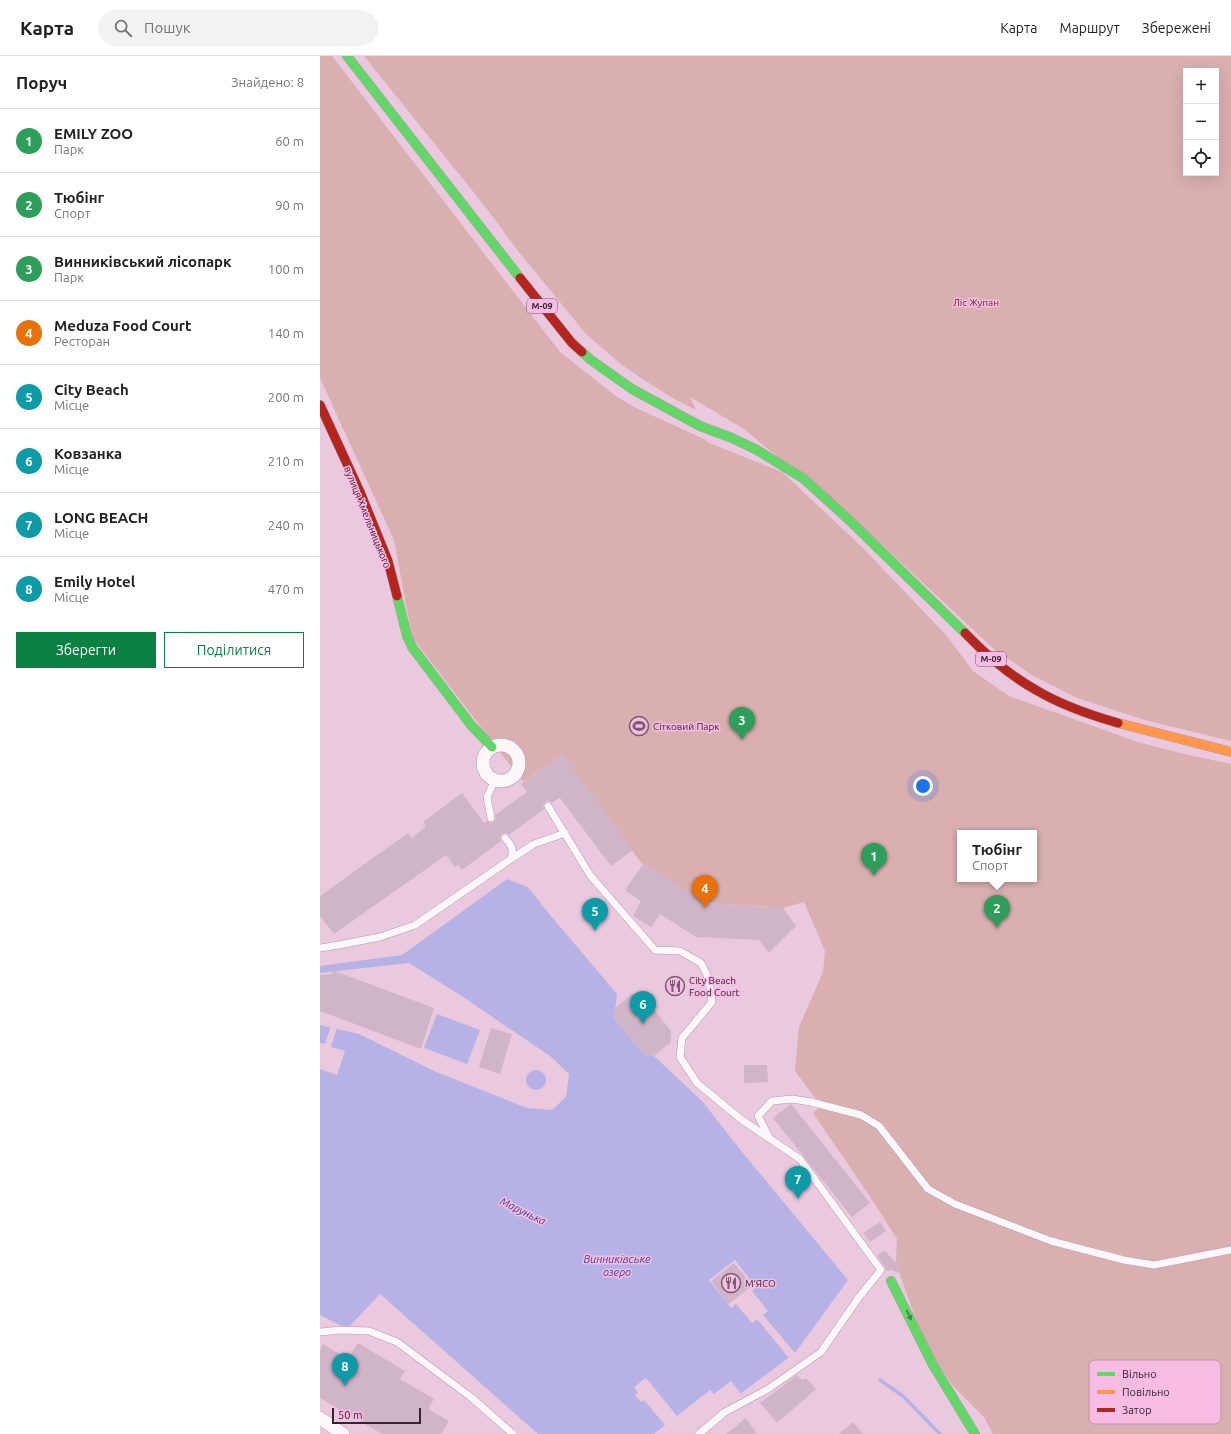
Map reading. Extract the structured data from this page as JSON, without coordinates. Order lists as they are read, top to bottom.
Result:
{
  "streets": {
    "main road": ["М-09", "вулиця Хмельницького"]
  },
  "water": ["Марунька", "Винниківське озеро"],
  "parks": ["Ліс Жупан"],
  "places": {
    "sports": ["Сітковий Парк"],
    "restaurant": ["City Beach Food Court", "М’ЯСО"]
  },
  "legend": ["Вільно", "Повільно", "Затор"],
  "scale_bar": "50 m",
  "page": {
    "header": "Карта",
    "search": "Пошук",
    "nav": ["Карта", "Маршрут", "Збережені"],
    "heading": ["Поруч", "Знайдено: 8"],
    "map_buttons": ["+", "−"],
    "list": [
      {
        "mark": "1",
        "name": "EMILY ZOO",
        "note": "Парк",
        "value": "60 m"
      },
      {
        "mark": "2",
        "name": "Тюбінг",
        "note": "Спорт",
        "value": "90 m"
      },
      {
        "mark": "3",
        "name": "Винниківський лісопарк",
        "note": "Парк",
        "value": "100 m"
      },
      {
        "mark": "4",
        "name": "Meduza Food Court",
        "note": "Ресторан",
        "value": "140 m"
      },
      {
        "mark": "5",
        "name": "City Beach",
        "note": "Місце",
        "value": "200 m"
      },
      {
        "mark": "6",
        "name": "Ковзанка",
        "note": "Місце",
        "value": "210 m"
      },
      {
        "mark": "7",
        "name": "LONG BEACH",
        "note": "Місце",
        "value": "240 m"
      },
      {
        "mark": "8",
        "name": "Emily Hotel",
        "note": "Місце",
        "value": "470 m"
      }
    ],
    "buttons": ["Зберегти", "Поділитися"],
    "pins": [
      "3",
      "1",
      "4",
      "2",
      "5",
      "6",
      "7",
      "8"
    ],
    "popup": ["Тюбінг", "Спорт"],
    "scale": "50 m"
  }
}
